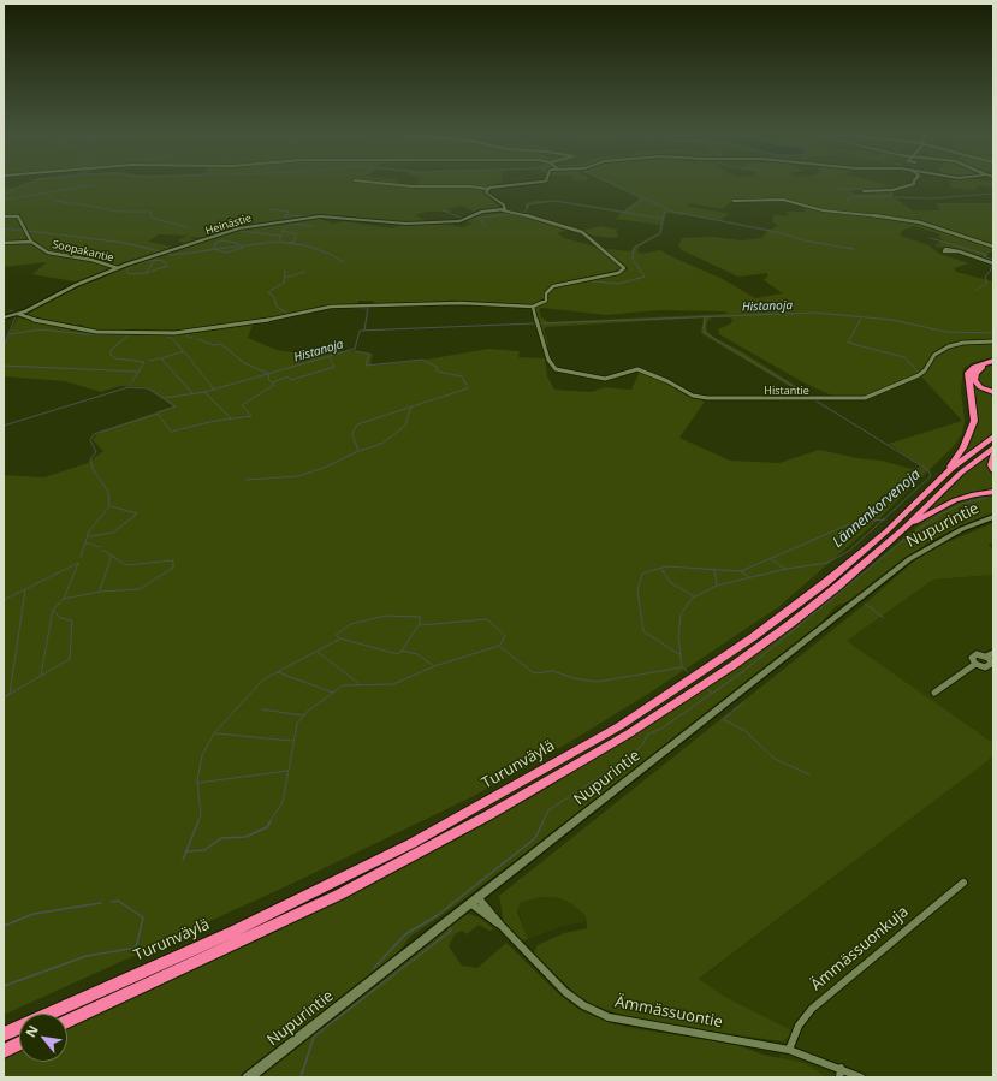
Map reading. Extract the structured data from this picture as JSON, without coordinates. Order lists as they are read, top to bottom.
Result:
{
  "streets": {
    "highway": ["Turunväylä"],
    "main road": ["Nupurintie"],
    "street": [
      "Heinästie",
      "Soopakantie",
      "Histantie",
      "Ämmässuonkuja",
      "Ämmässuontie"
    ]
  },
  "crossings": [
    ["Heinästie", "Soopakantie"],
    ["Nupurintie", "Ämmässuontie"],
    ["Ämmässuonkuja", "Ämmässuontie"]
  ],
  "water": ["Histanoja", "Lännenkorvenoja"],
  "north": "top left"
}
